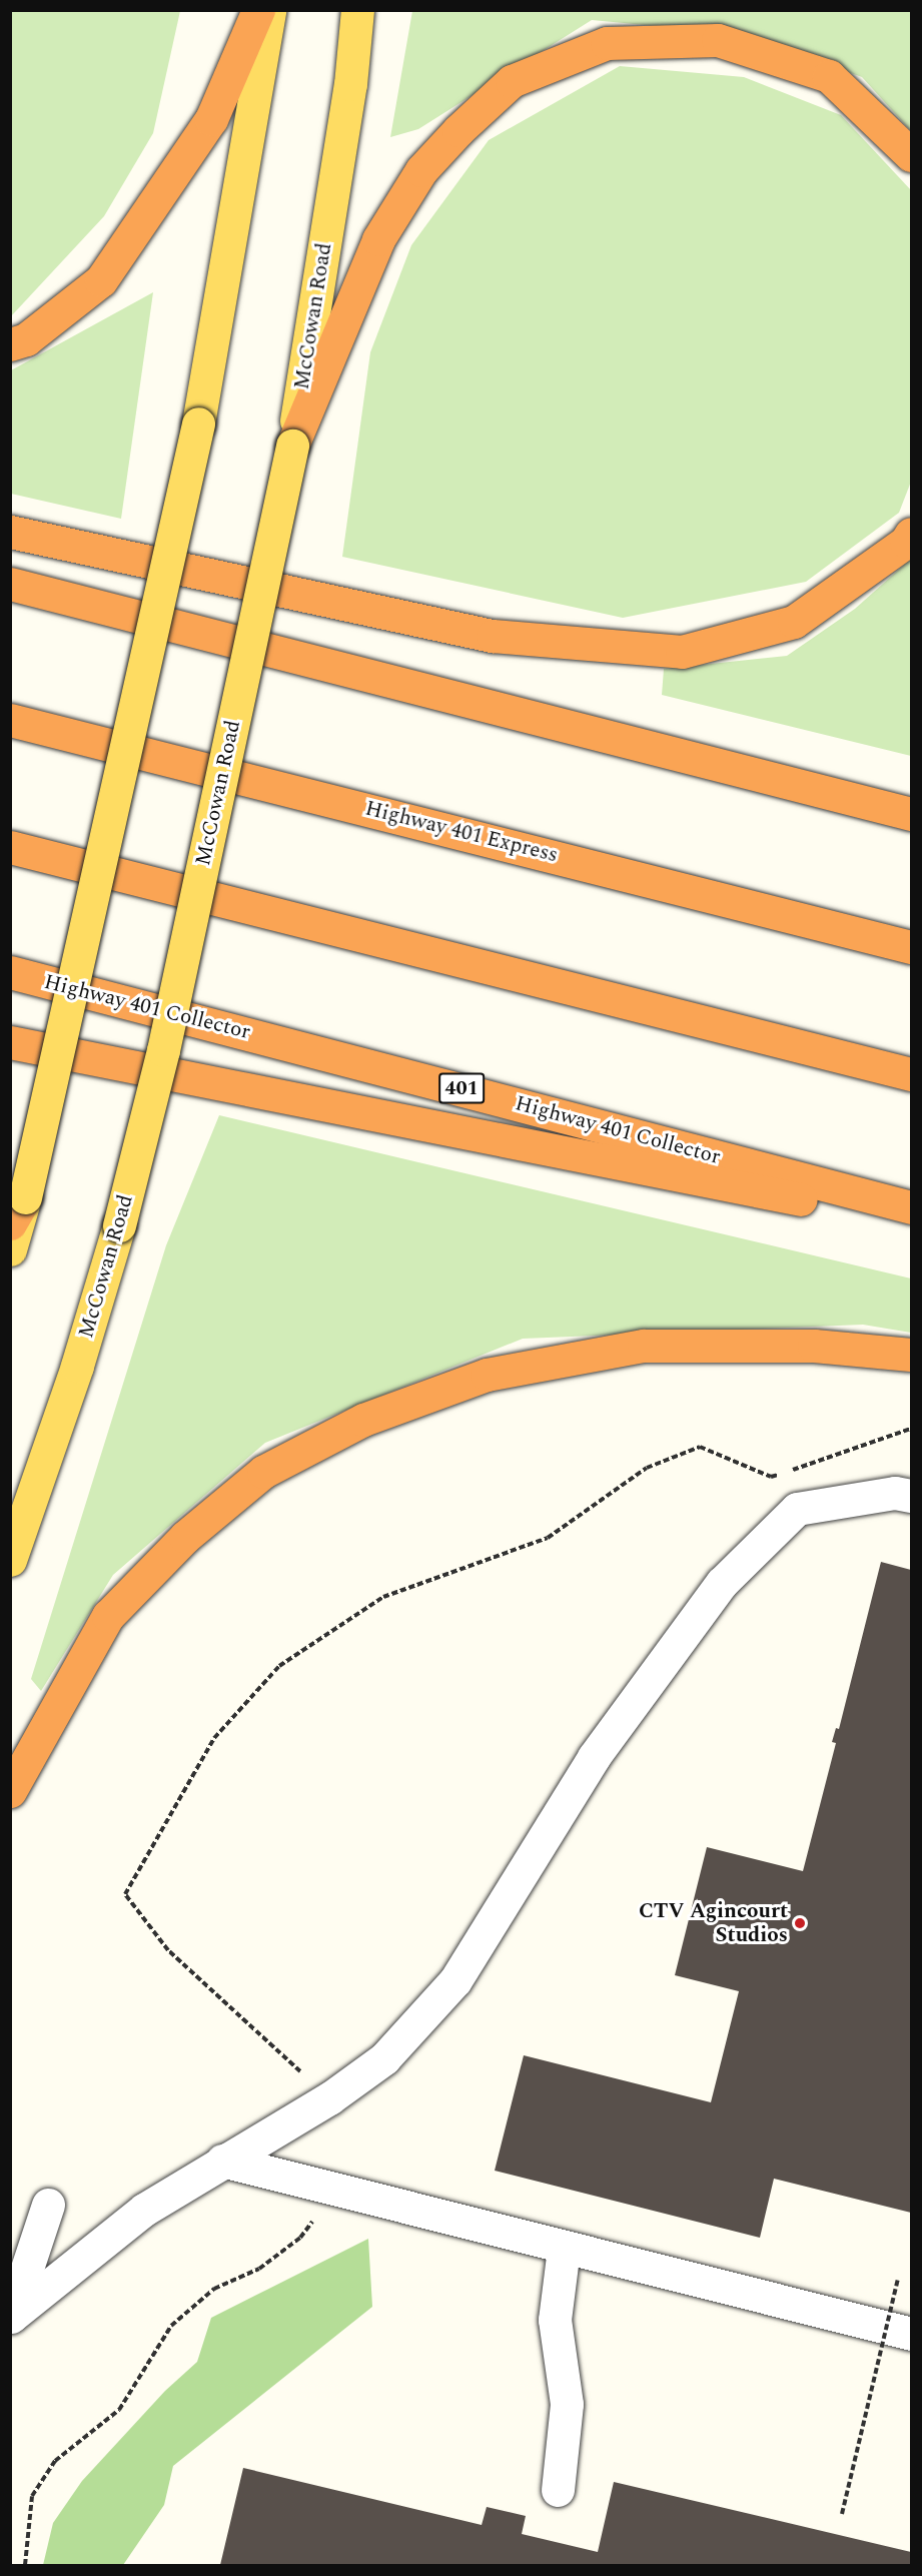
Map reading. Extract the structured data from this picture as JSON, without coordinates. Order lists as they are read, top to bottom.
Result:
{
  "streets": {
    "highway": ["Highway 401 Express", "Highway 401 Collector", "401"],
    "main road": ["McCowan Road"]
  },
  "places": ["CTV Agincourt Studios"]
}
